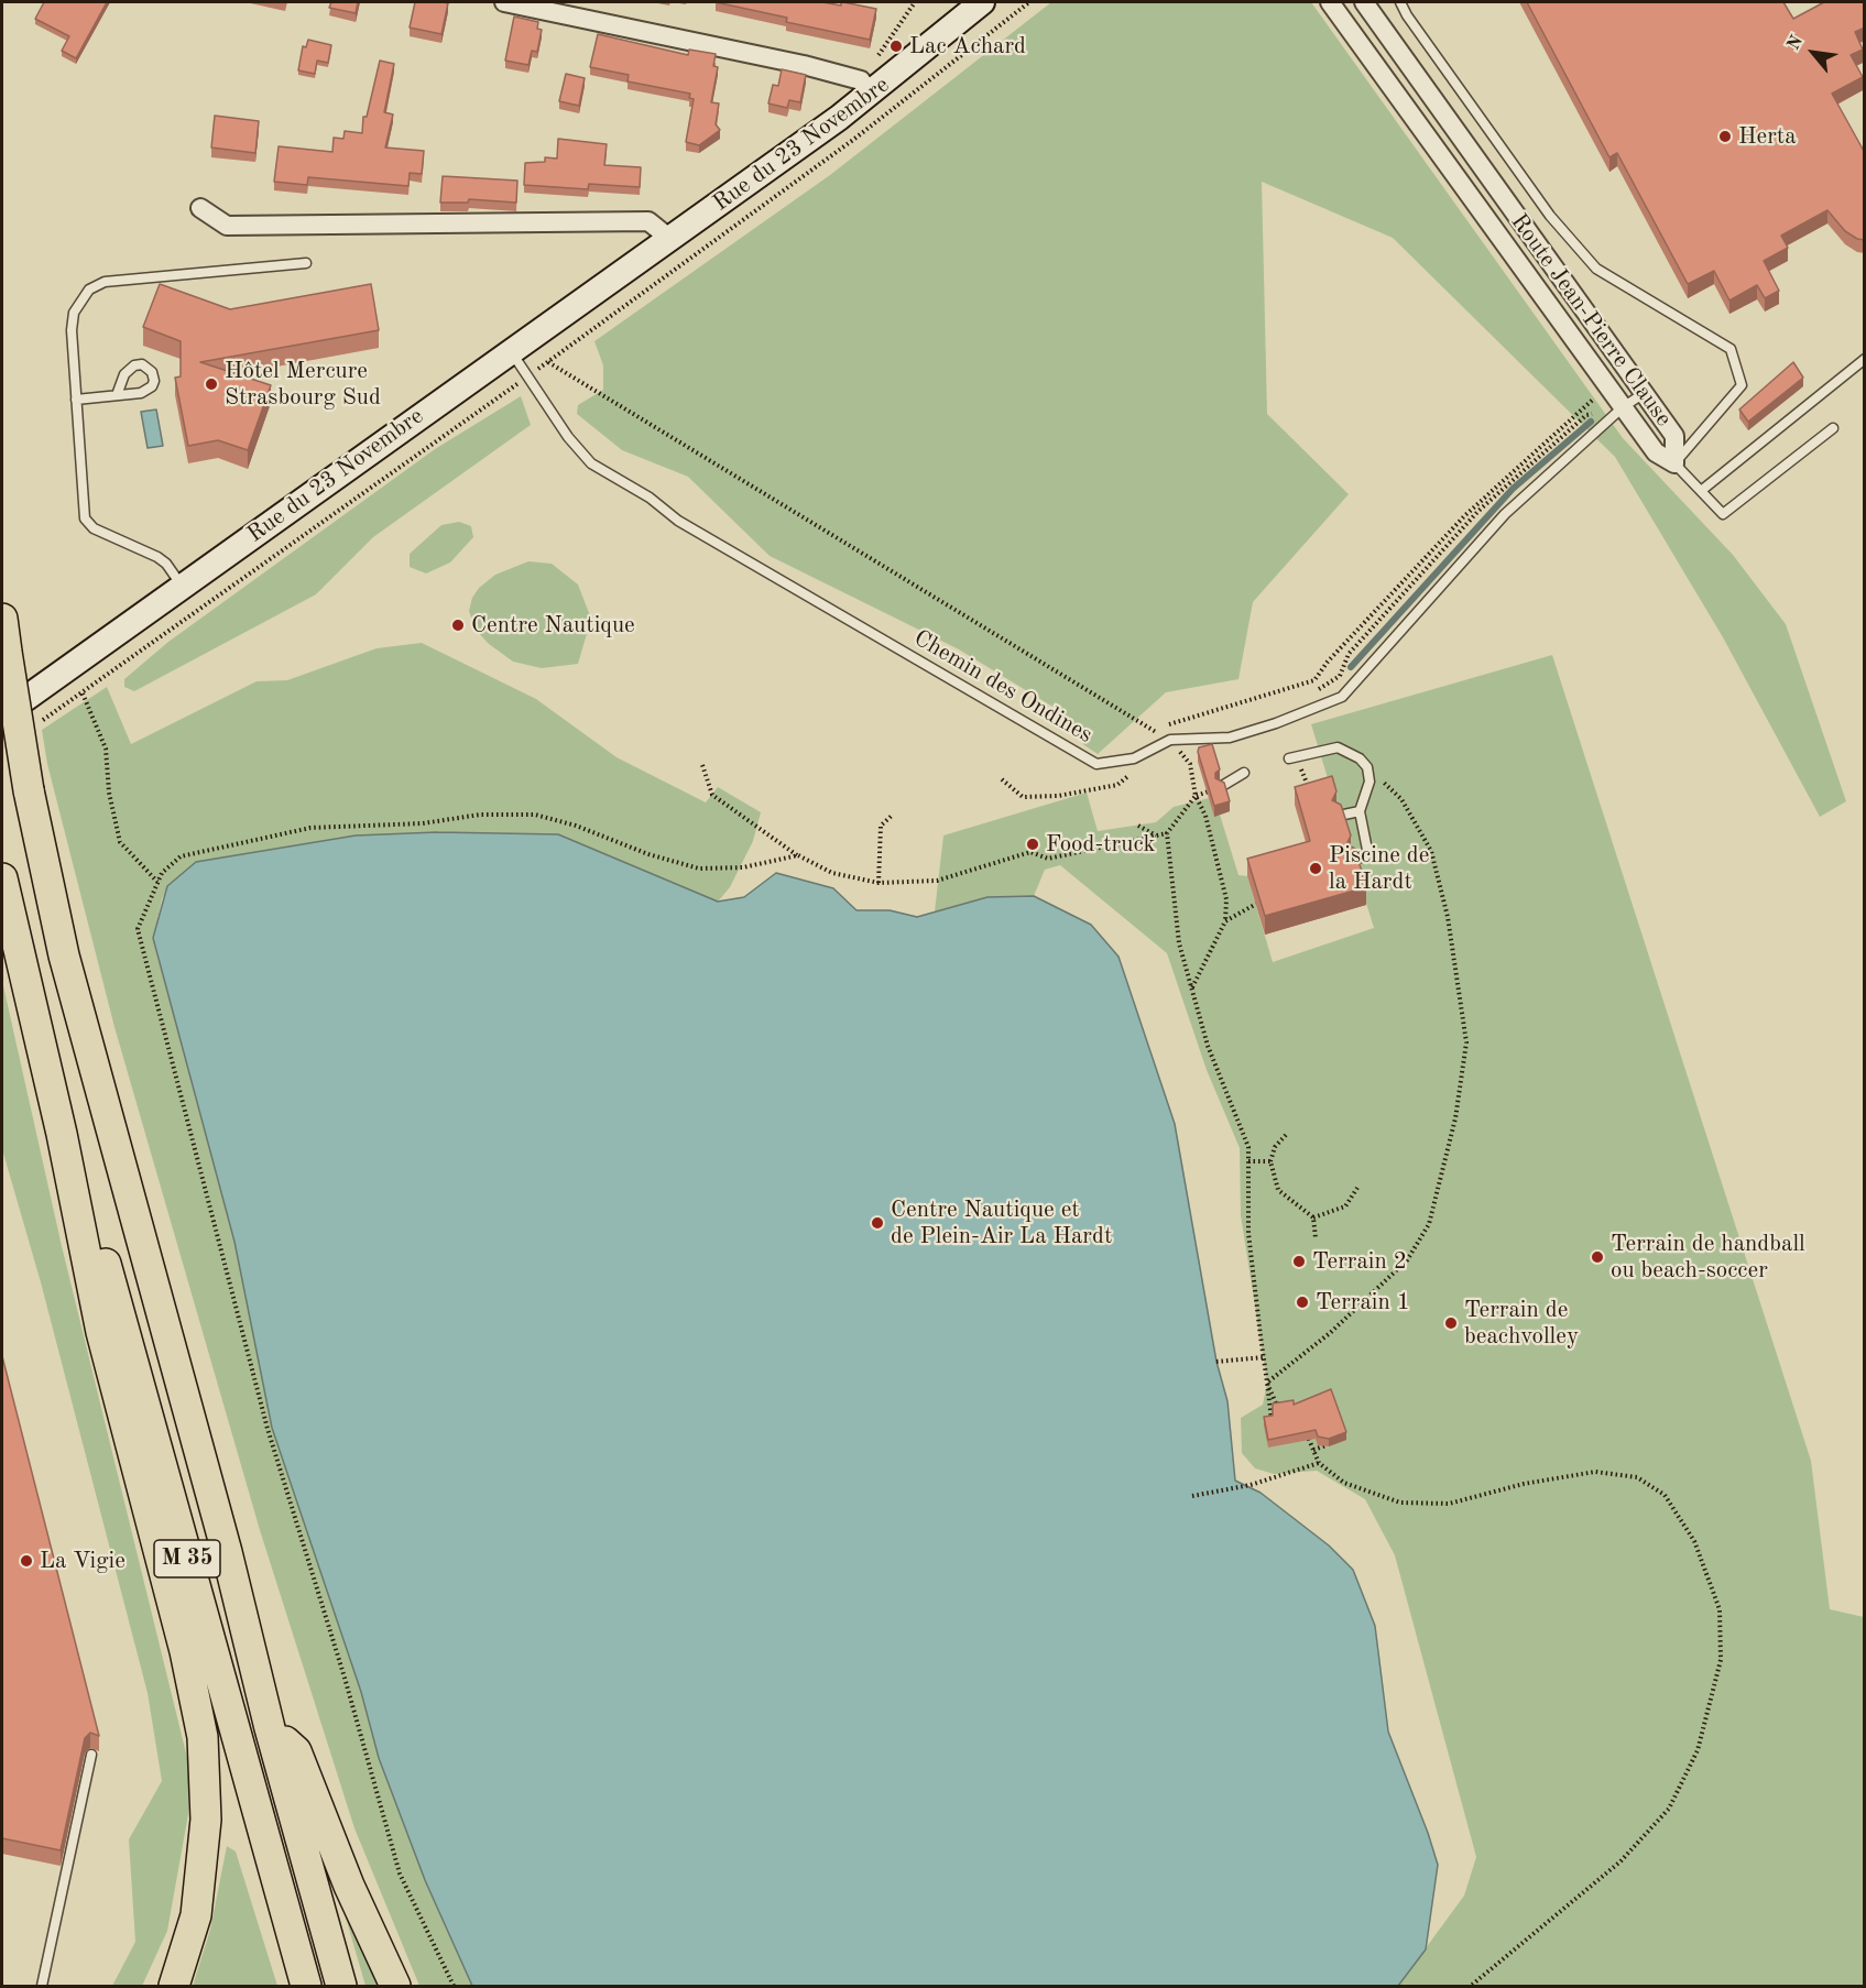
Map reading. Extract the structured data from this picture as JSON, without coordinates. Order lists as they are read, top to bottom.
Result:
{
  "streets": {
    "highway": ["M 35"],
    "main road": ["Rue du 23 Novembre"],
    "street": ["Route Jean-Pierre Clause"],
    "lane": ["Chemin des Ondines"]
  },
  "crossings": [
    ["Rue du 23 Novembre", "Chemin des Ondines"],
    ["Route Jean-Pierre Clause", "Chemin des Ondines"]
  ],
  "places": [
    "Lac Achard",
    "Herta",
    "Hôtel Mercure Strasbourg Sud",
    "Centre Nautique",
    "Food-truck",
    "Piscine de la Hardt",
    "Centre Nautique et de Plein-Air La Hardt",
    "Terrain de handball ou beach-soccer",
    "Terrain 2",
    "Terrain 1",
    "Terrain de beachvolley",
    "La Vigie"
  ],
  "north": "top left"
}
